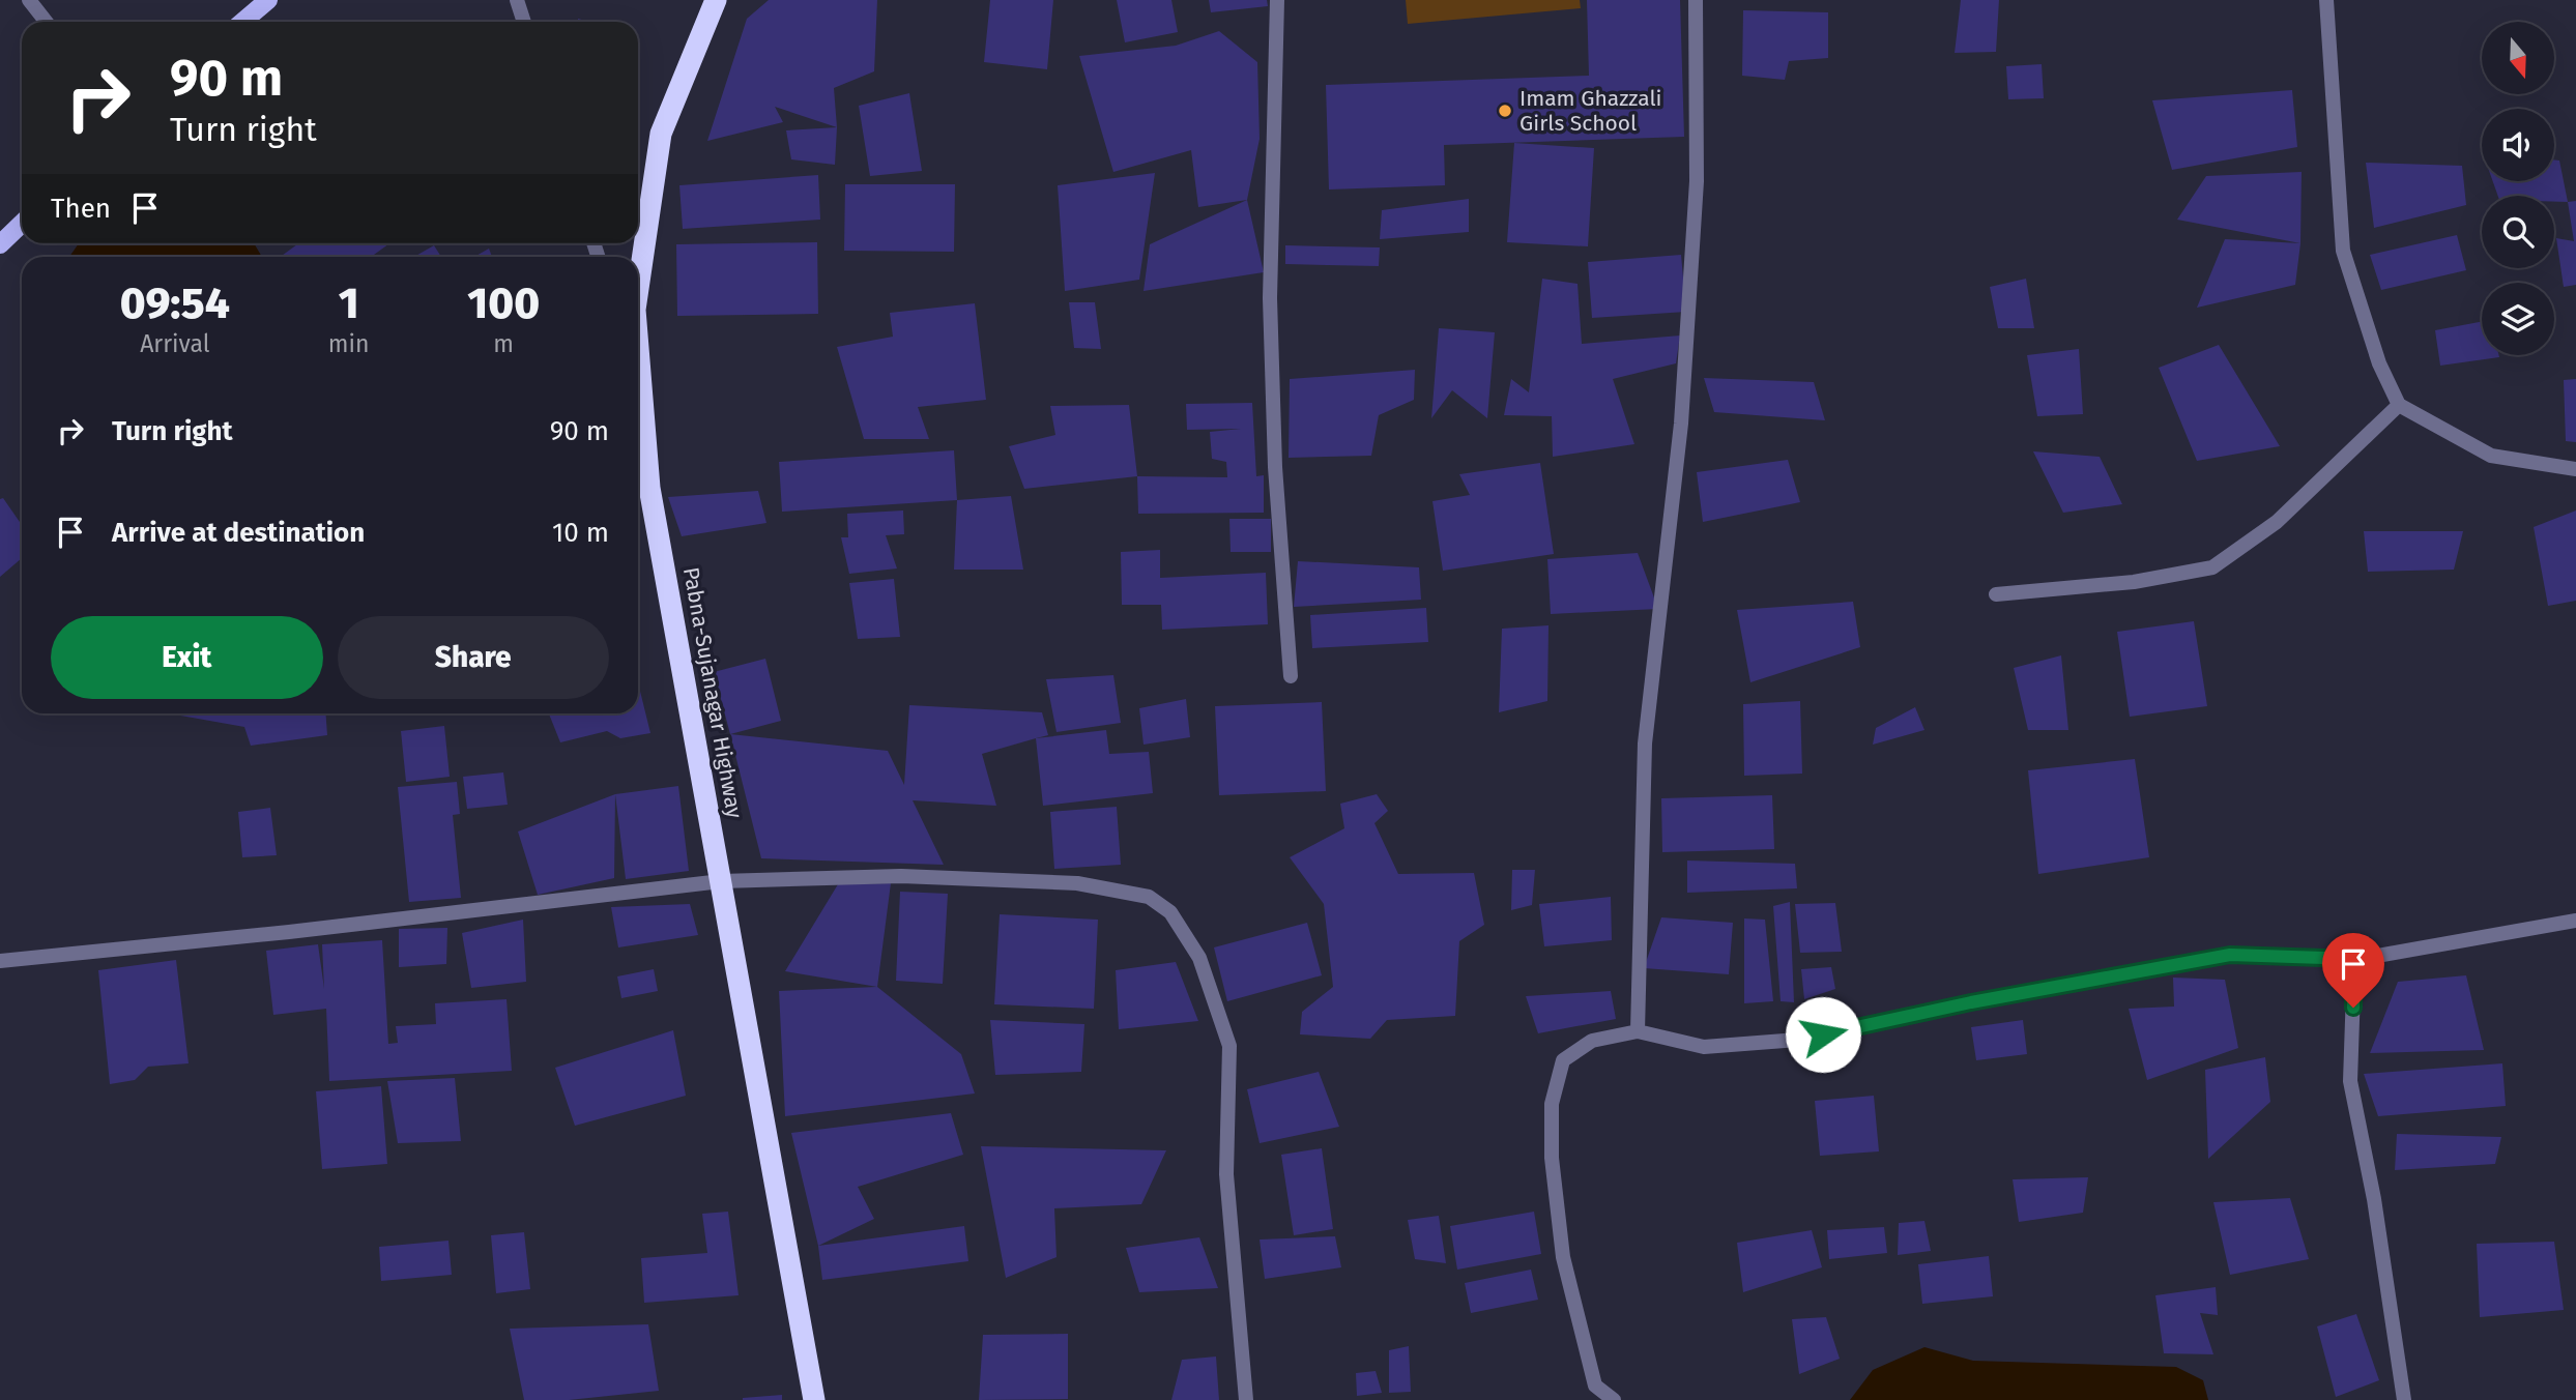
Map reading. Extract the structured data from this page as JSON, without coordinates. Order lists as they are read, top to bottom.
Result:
{
  "streets": {
    "highway": ["Pabna-Sujanagar Highway"]
  },
  "places": ["Imam Ghazzali Girls School"],
  "north": "bottom",
  "page": {
    "turn": ["90 m", "Turn right"],
    "then": "Then",
    "eta": [
      "09:54",
      "Arrival",
      "1",
      "min",
      "100",
      "m"
    ],
    "list": [
      {
        "name": "Turn right",
        "value": "90 m"
      },
      {
        "name": "Arrive at destination",
        "value": "10 m"
      }
    ],
    "buttons": ["Exit", "Share"]
  }
}
